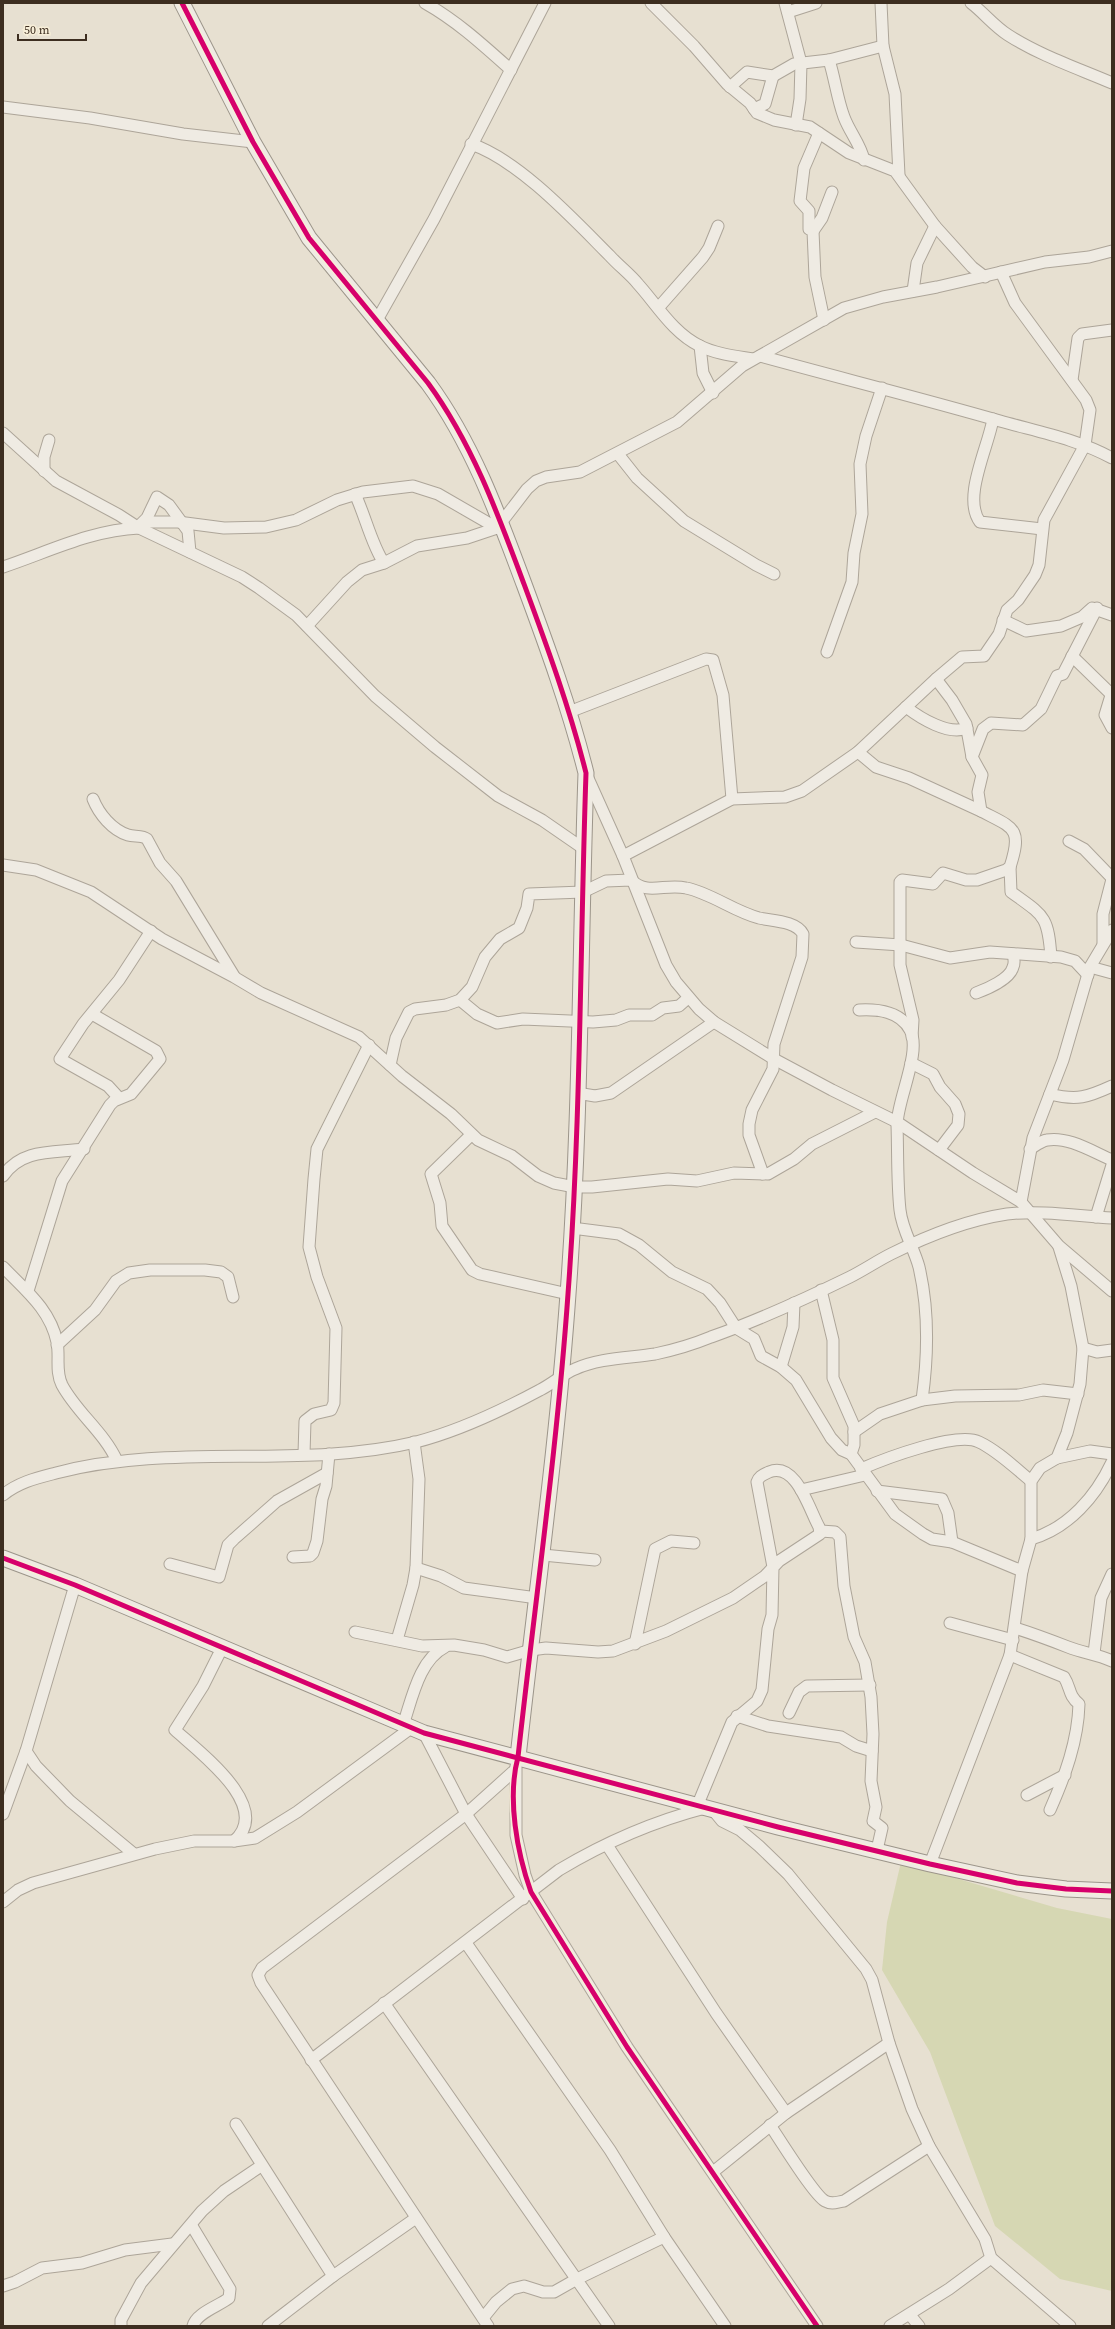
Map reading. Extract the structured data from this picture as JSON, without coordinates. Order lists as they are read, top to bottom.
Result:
{
  "scale_bar": "50 m"
}
